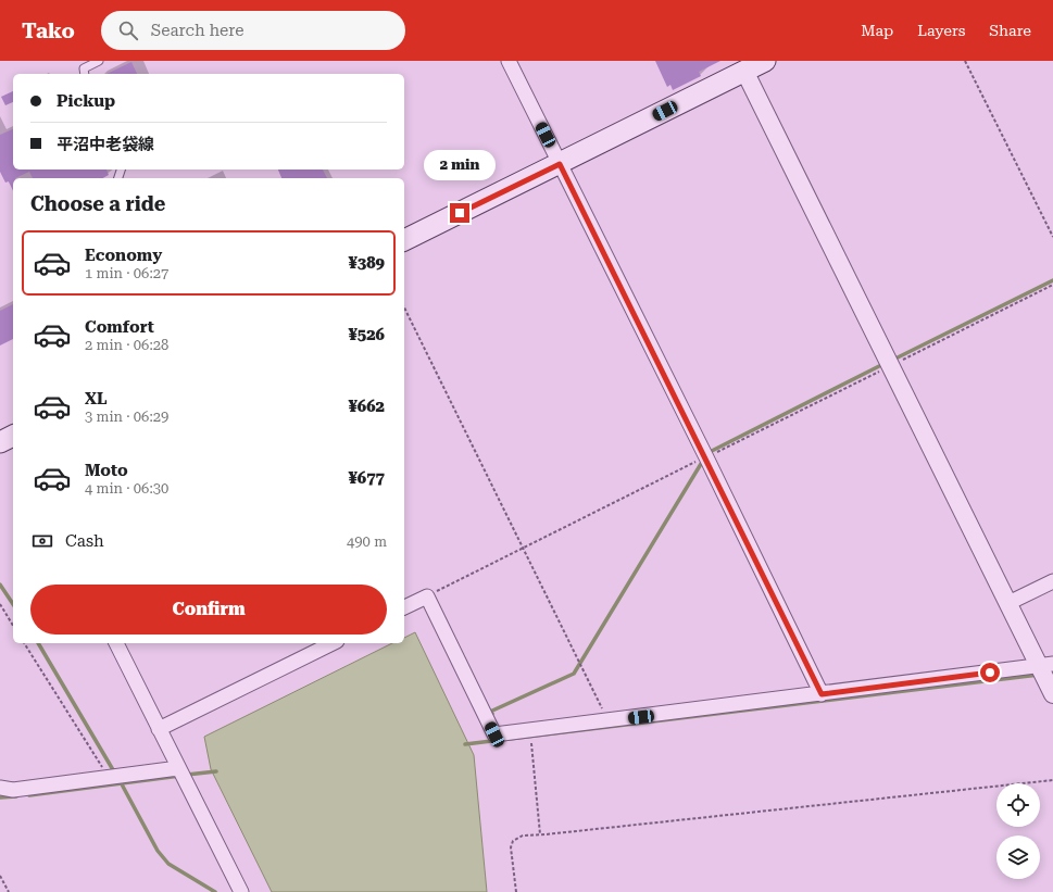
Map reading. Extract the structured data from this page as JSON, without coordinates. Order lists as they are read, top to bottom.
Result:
{
  "page": {
    "header": "Tako",
    "search": "Search here",
    "nav": ["Map", "Layers", "Share"],
    "banner": ["Pickup", "平沼中老袋線"],
    "bubble": "2 min",
    "heading": "Choose a ride",
    "list": [
      {
        "name": "Economy",
        "note": "1 min · 06:27",
        "value": "¥389"
      },
      {
        "name": "Comfort",
        "note": "2 min · 06:28",
        "value": "¥526"
      },
      {
        "name": "XL",
        "note": "3 min · 06:29",
        "value": "¥662"
      },
      {
        "name": "Moto",
        "note": "4 min · 06:30",
        "value": "¥677"
      }
    ],
    "pay": ["Cash", "490 m"],
    "buttons": "Confirm"
  }
}
